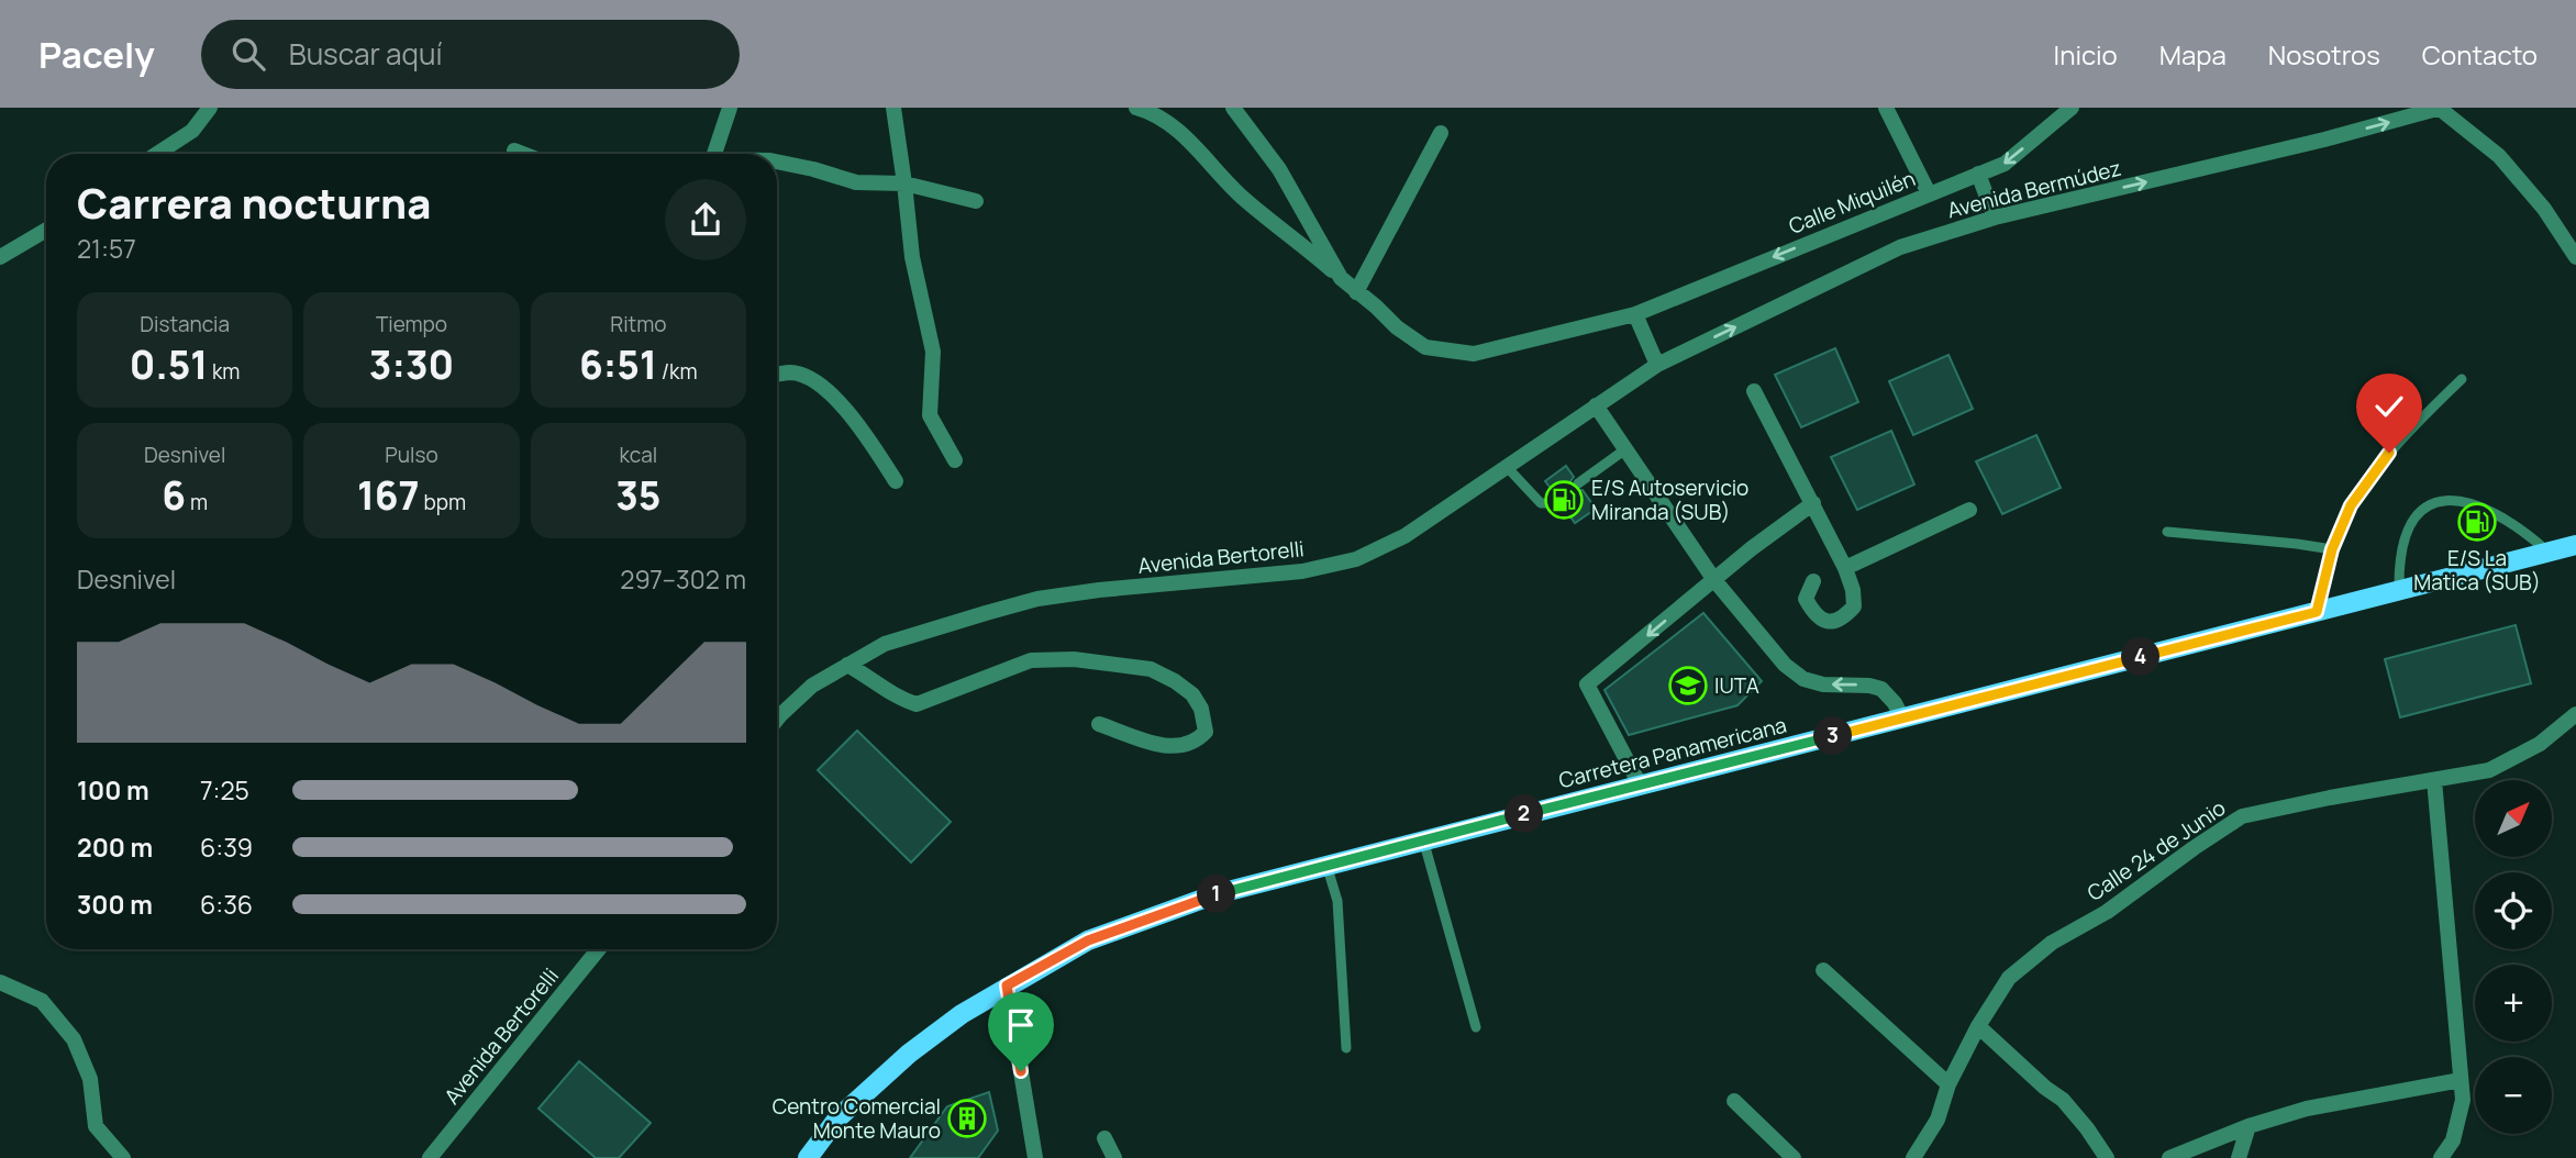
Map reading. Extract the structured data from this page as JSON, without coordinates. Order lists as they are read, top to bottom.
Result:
{
  "streets": {
    "main road": ["Carretera Panamericana"],
    "street": [
      "Avenida Bermúdez",
      "Calle Miquilén",
      "Avenida Bertorelli",
      "Calle 24 de Junio"
    ]
  },
  "crossings": [
    ["Avenida Bermúdez", "Avenida Bertorelli"]
  ],
  "one_way": ["Avenida Bermúdez", "Calle Miquilén"],
  "places": {
    "fuel station": ["E/S Autoservicio Miranda (SUB)", "E/S La Matica (SUB)"],
    "school or university": ["IUTA"],
    "building": ["Centro Comercial Monte Mauro"]
  },
  "north": "top right",
  "page": {
    "header": "Pacely",
    "search": "Buscar aquí",
    "nav": [
      "Inicio",
      "Mapa",
      "Nosotros",
      "Contacto"
    ],
    "heading": ["Carrera nocturna", "21:57"],
    "stats": [
      ["Distancia", "0.51 km"],
      ["Tiempo", "3:30"],
      ["Ritmo", "6:51 /km"],
      ["Desnivel", "6 m"],
      ["Pulso", "167 bpm"],
      ["kcal", "35"]
    ],
    "chart": ["Desnivel", "297–302 m"],
    "pins": [
      "4",
      "3",
      "2",
      "1"
    ],
    "list": [
      {
        "name": "100 m",
        "note": "7:25"
      },
      {
        "name": "200 m",
        "note": "6:39"
      },
      {
        "name": "300 m",
        "note": "6:36"
      }
    ],
    "map_buttons": ["+", "−"]
  }
}
